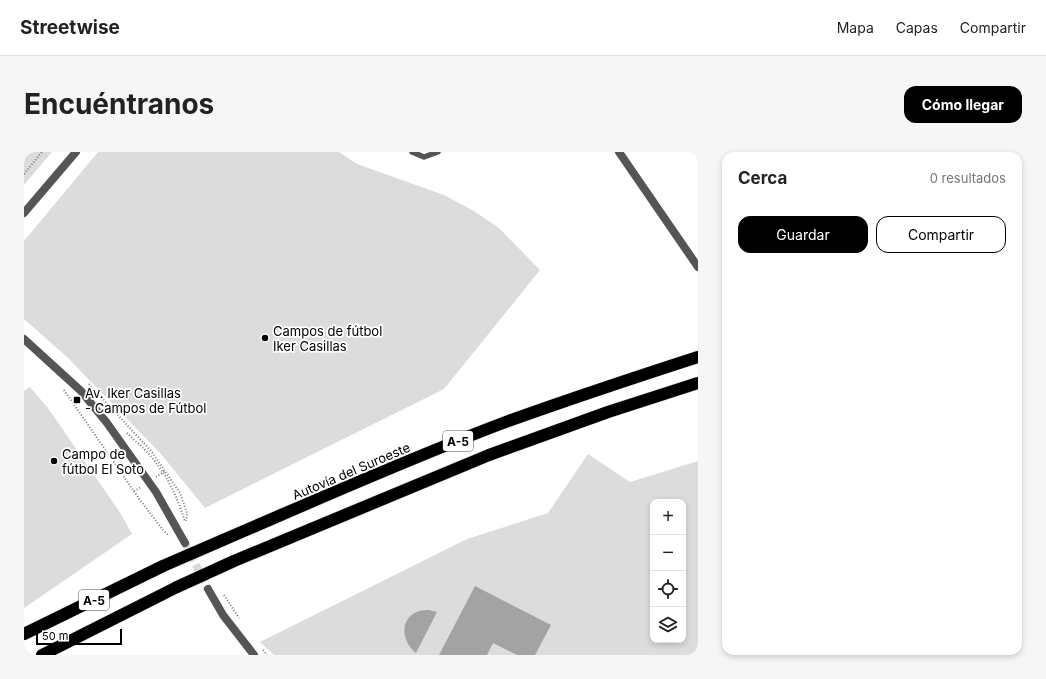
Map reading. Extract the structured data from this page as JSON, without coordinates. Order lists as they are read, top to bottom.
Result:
{
  "streets": {
    "highway": ["A-5", "Autovía del Suroeste"]
  },
  "places": {
    "other": ["Campos de fútbol Iker Casillas", "Campo de fútbol El Soto"],
    "transit": ["Av. Iker Casillas - Campos de Fútbol"]
  },
  "scale_bar": "50 m",
  "page": {
    "header": "Streetwise",
    "nav": ["Mapa", "Capas", "Compartir"],
    "buttons": [
      "Cómo llegar",
      ["Guardar", "Compartir"]
    ],
    "title": "Encuéntranos",
    "heading": ["Cerca", "0 resultados"],
    "map_buttons": ["+", "−"],
    "scale": "50 m"
  }
}
